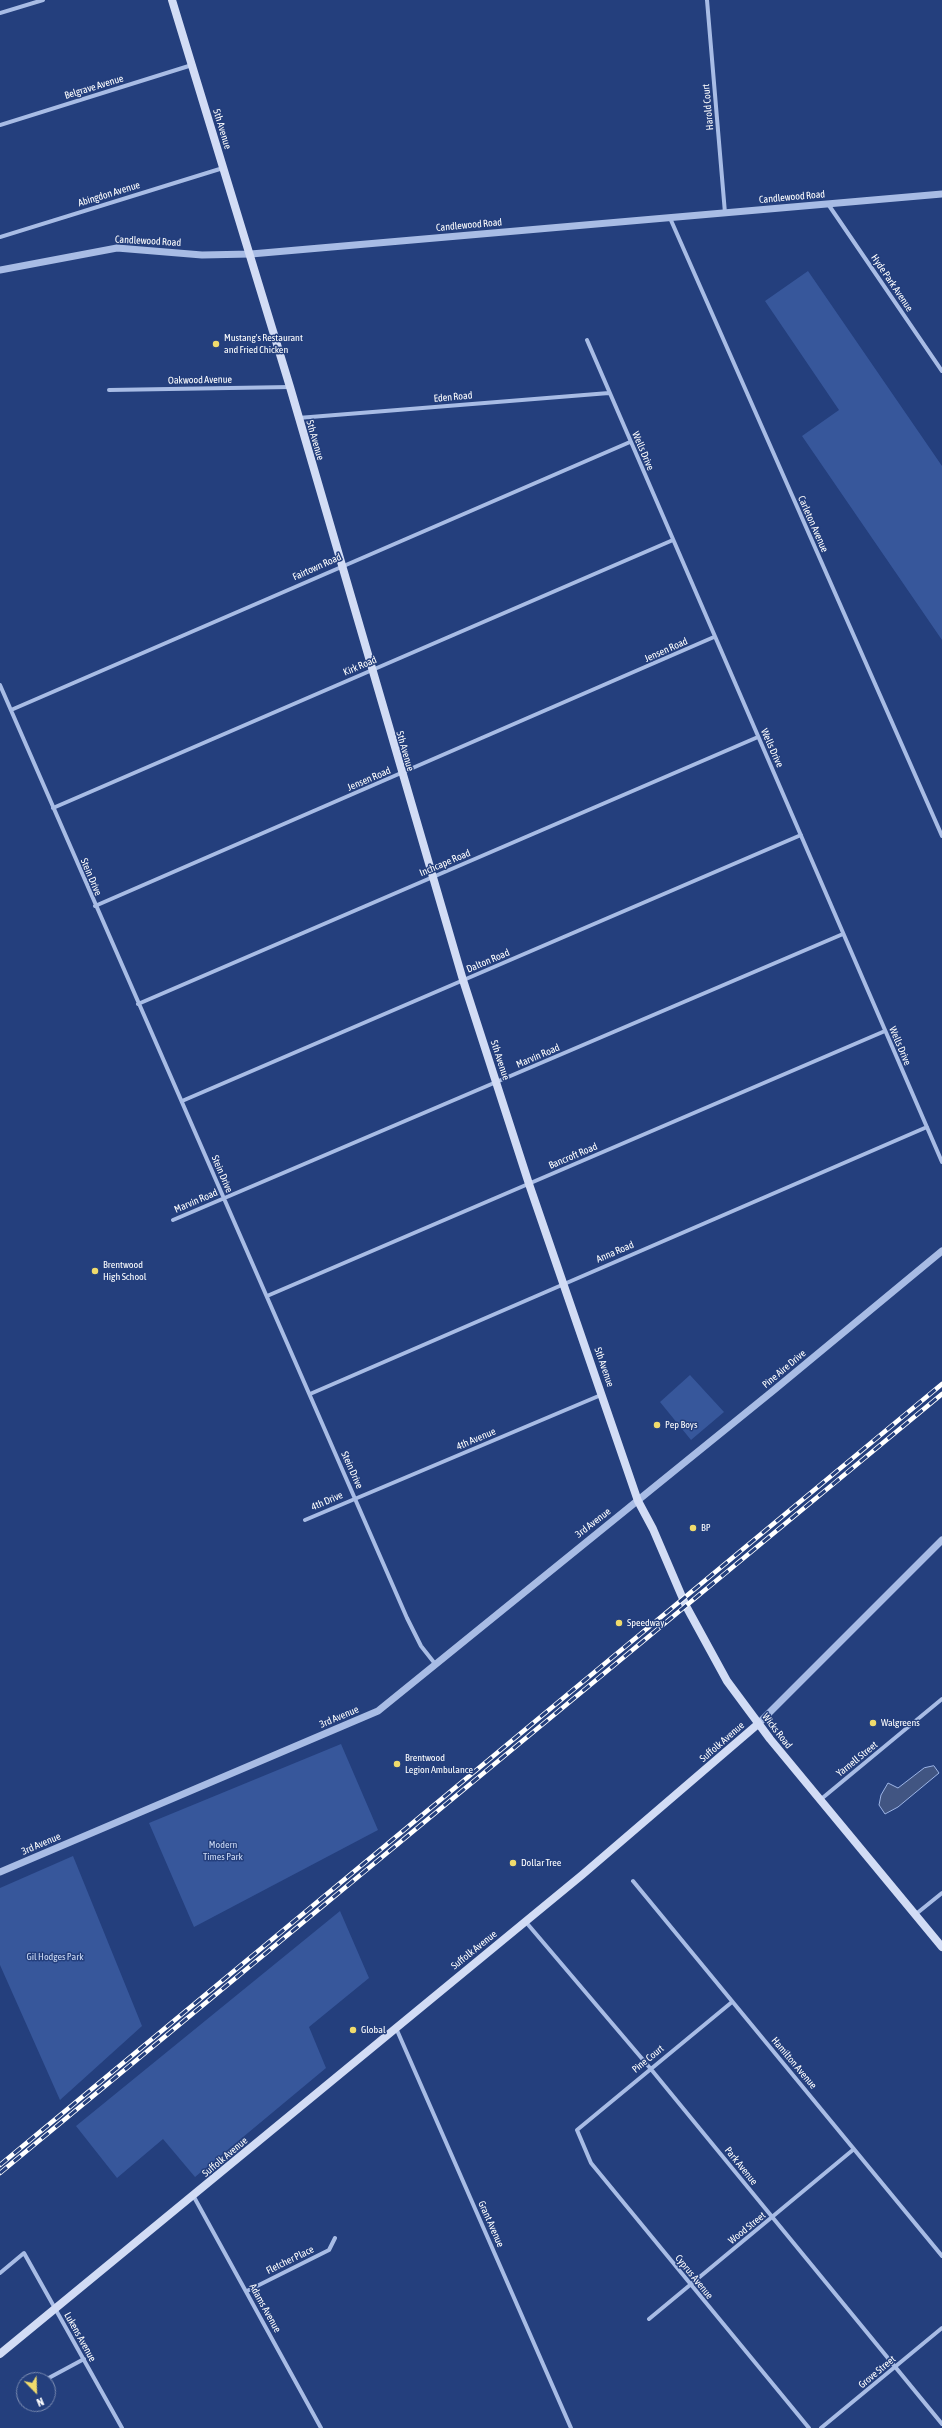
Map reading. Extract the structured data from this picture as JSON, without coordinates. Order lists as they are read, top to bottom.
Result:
{
  "streets": {
    "main road": ["5th Avenue", "Wicks Road", "Suffolk Avenue"],
    "street": [
      "Belgrave Avenue",
      "Harold Court",
      "Abingdon Avenue",
      "Candlewood Road",
      "Hyde Park Avenue",
      "Oakwood Avenue",
      "Eden Road",
      "Wells Drive",
      "Carleton Avenue",
      "Fairtown Road",
      "Jensen Road",
      "Kirk Road",
      "Inchcape Road",
      "Stein Drive",
      "Dalton Road",
      "Marvin Road",
      "Bancroft Road",
      "Anna Road",
      "Pine Aire Drive",
      "4th Avenue",
      "4th Drive",
      "3rd Avenue",
      "Yarnell Street",
      "Pine Court",
      "Hamilton Avenue",
      "Park Avenue",
      "Grant Avenue",
      "Wood Street",
      "Fletcher Place",
      "Cyprus Avenue",
      "Adams Avenue",
      "Lukens Avenue",
      "Grove Street"
    ]
  },
  "crossings": [
    ["Belgrave Avenue", "5th Avenue"],
    ["Harold Court", "Candlewood Road"],
    ["5th Avenue", "Abingdon Avenue"],
    ["5th Avenue", "Candlewood Road"],
    ["5th Avenue", "Oakwood Avenue"],
    ["5th Avenue", "Eden Road"],
    ["5th Avenue", "Fairtown Road"],
    ["5th Avenue", "Jensen Road"],
    ["5th Avenue", "Kirk Road"],
    ["5th Avenue", "Inchcape Road"],
    ["5th Avenue", "Dalton Road"],
    ["5th Avenue", "Marvin Road"],
    ["5th Avenue", "Bancroft Road"],
    ["5th Avenue", "Anna Road"],
    ["5th Avenue", "Pine Aire Drive"],
    ["5th Avenue", "4th Avenue"],
    ["5th Avenue", "3rd Avenue"],
    ["5th Avenue", "Wicks Road"],
    ["Candlewood Road", "Hyde Park Avenue"],
    ["Candlewood Road", "Carleton Avenue"],
    ["Eden Road", "Wells Drive"],
    ["Wells Drive", "Fairtown Road"],
    ["Wells Drive", "Jensen Road"],
    ["Wells Drive", "Kirk Road"],
    ["Wells Drive", "Inchcape Road"],
    ["Wells Drive", "Dalton Road"],
    ["Wells Drive", "Marvin Road"],
    ["Wells Drive", "Bancroft Road"],
    ["Wells Drive", "Anna Road"],
    ["Fairtown Road", "Stein Drive"],
    ["Jensen Road", "Stein Drive"],
    ["Kirk Road", "Stein Drive"],
    ["Inchcape Road", "Stein Drive"],
    ["Stein Drive", "Dalton Road"],
    ["Stein Drive", "Marvin Road"],
    ["Stein Drive", "Bancroft Road"],
    ["Stein Drive", "Anna Road"],
    ["Stein Drive", "4th Avenue"],
    ["Stein Drive", "4th Drive"],
    ["Stein Drive", "3rd Avenue"],
    ["Pine Aire Drive", "3rd Avenue"],
    ["Pine Aire Drive", "Wicks Road"],
    ["4th Avenue", "4th Drive"],
    ["3rd Avenue", "Wicks Road"],
    ["Wicks Road", "Suffolk Avenue"],
    ["Wicks Road", "Yarnell Street"],
    ["Suffolk Avenue", "Park Avenue"],
    ["Suffolk Avenue", "Grant Avenue"],
    ["Suffolk Avenue", "Adams Avenue"],
    ["Suffolk Avenue", "Lukens Avenue"],
    ["Pine Court", "Hamilton Avenue"],
    ["Pine Court", "Park Avenue"],
    ["Pine Court", "Cyprus Avenue"],
    ["Hamilton Avenue", "Wood Street"],
    ["Park Avenue", "Wood Street"],
    ["Park Avenue", "Grove Street"],
    ["Wood Street", "Cyprus Avenue"],
    ["Fletcher Place", "Adams Avenue"]
  ],
  "parks": ["Modern Times Park", "Gil Hodges Park"],
  "places": [
    "Mustang's Restaurant and Fried Chicken",
    "Brentwood High School",
    "Pep Boys",
    "BP",
    "Speedway",
    "Walgreens",
    "Brentwood Legion Ambulance",
    "Dollar Tree",
    "Global"
  ],
  "north": "bottom right"
}
